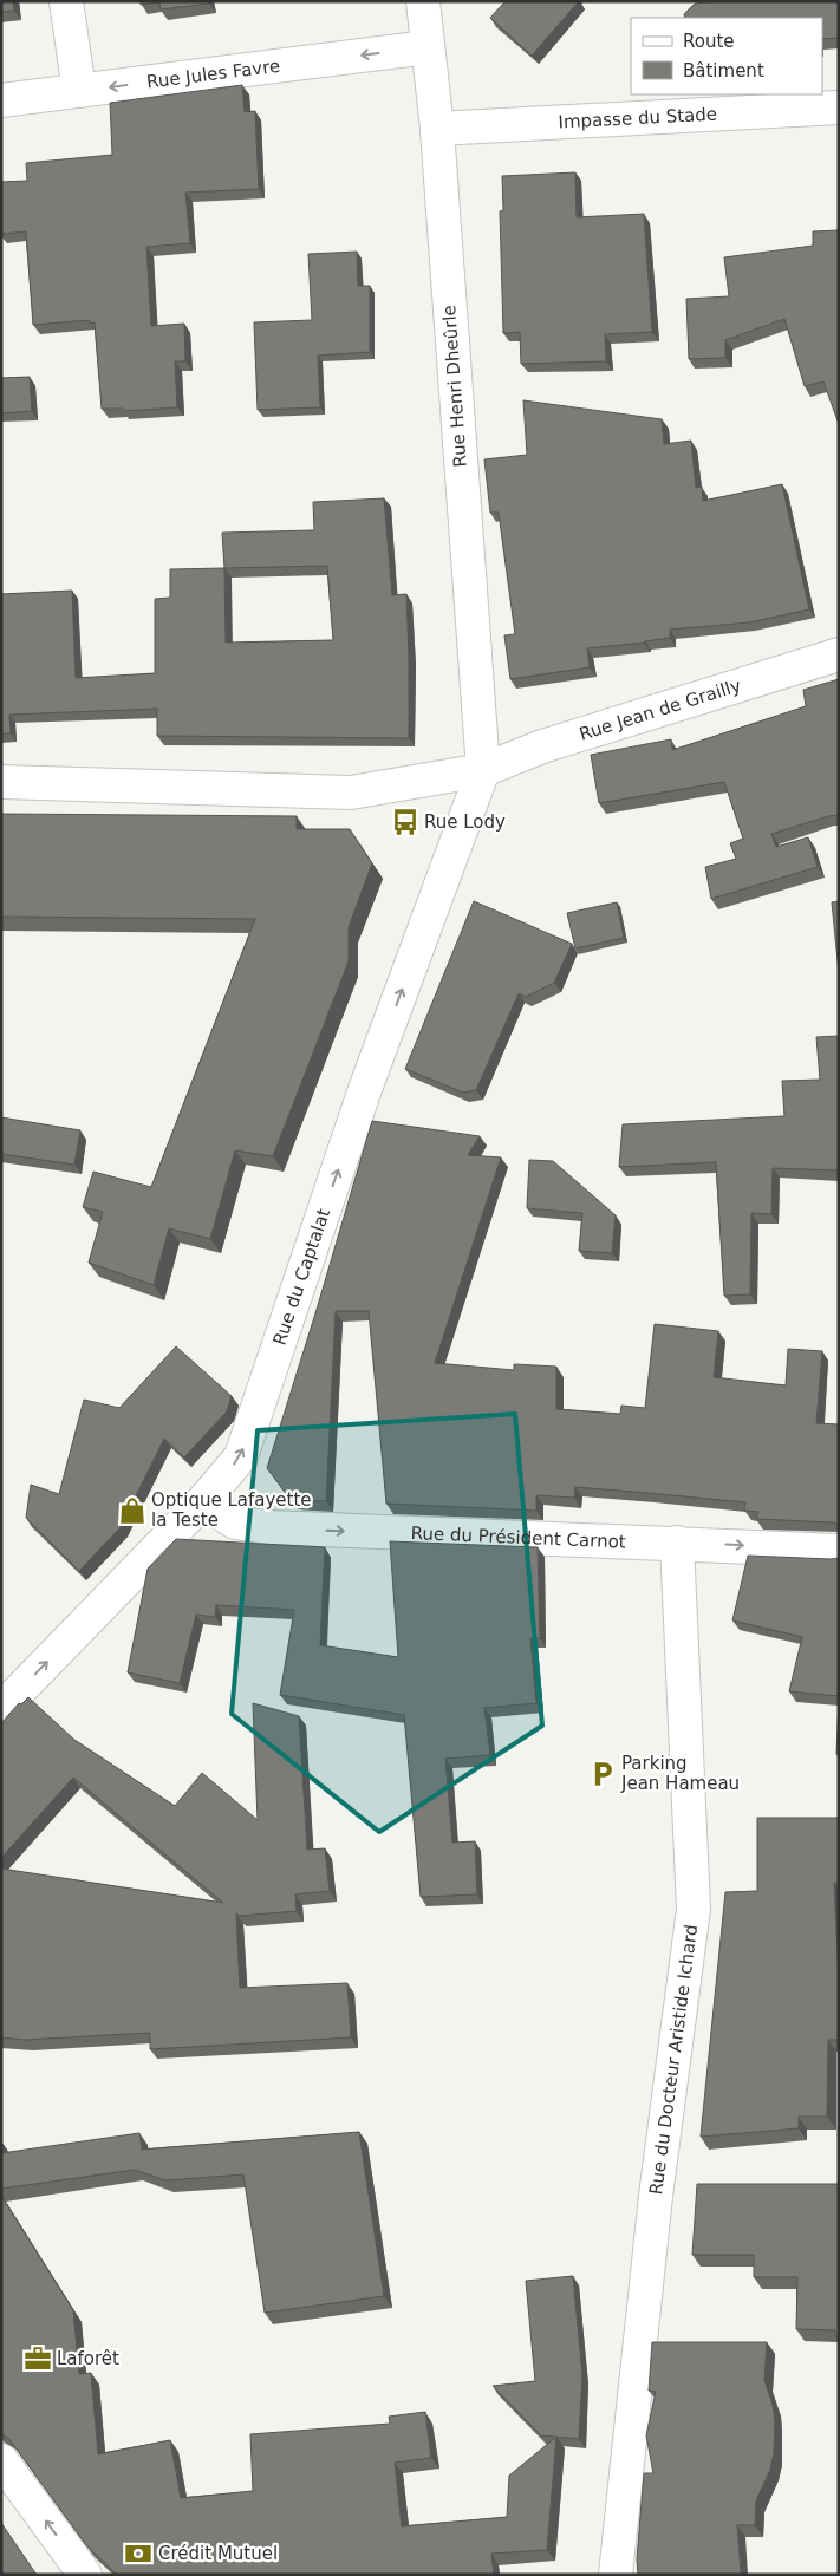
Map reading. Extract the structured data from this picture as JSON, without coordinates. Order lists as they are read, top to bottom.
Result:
{
  "streets": {
    "street": [
      "Rue Jules Favre",
      "Impasse du Stade",
      "Rue Henri Dheûrle",
      "Rue Jean de Grailly",
      "Rue du Captalat",
      "Rue du Président Carnot",
      "Rue du Docteur Aristide Ichard"
    ]
  },
  "crossings": [
    ["Rue Jules Favre", "Rue Henri Dheûrle"],
    ["Impasse du Stade", "Rue Henri Dheûrle"],
    ["Rue Henri Dheûrle", "Rue Jean de Grailly"],
    ["Rue Henri Dheûrle", "Rue du Captalat"],
    ["Rue Jean de Grailly", "Rue du Captalat"],
    ["Rue du Captalat", "Rue du Président Carnot"],
    ["Rue du Président Carnot", "Rue du Docteur Aristide Ichard"]
  ],
  "one_way": ["Rue Jules Favre", "Rue du Captalat", "Rue du Président Carnot"],
  "places": {
    "bus stop": ["Rue Lody"],
    "shop": ["Optique Lafayette la Teste"],
    "parking": ["Parking Jean Hameau"],
    "office": ["Laforêt"],
    "bank": ["Crédit Mutuel"]
  },
  "legend": ["Route", "Bâtiment"]
}
